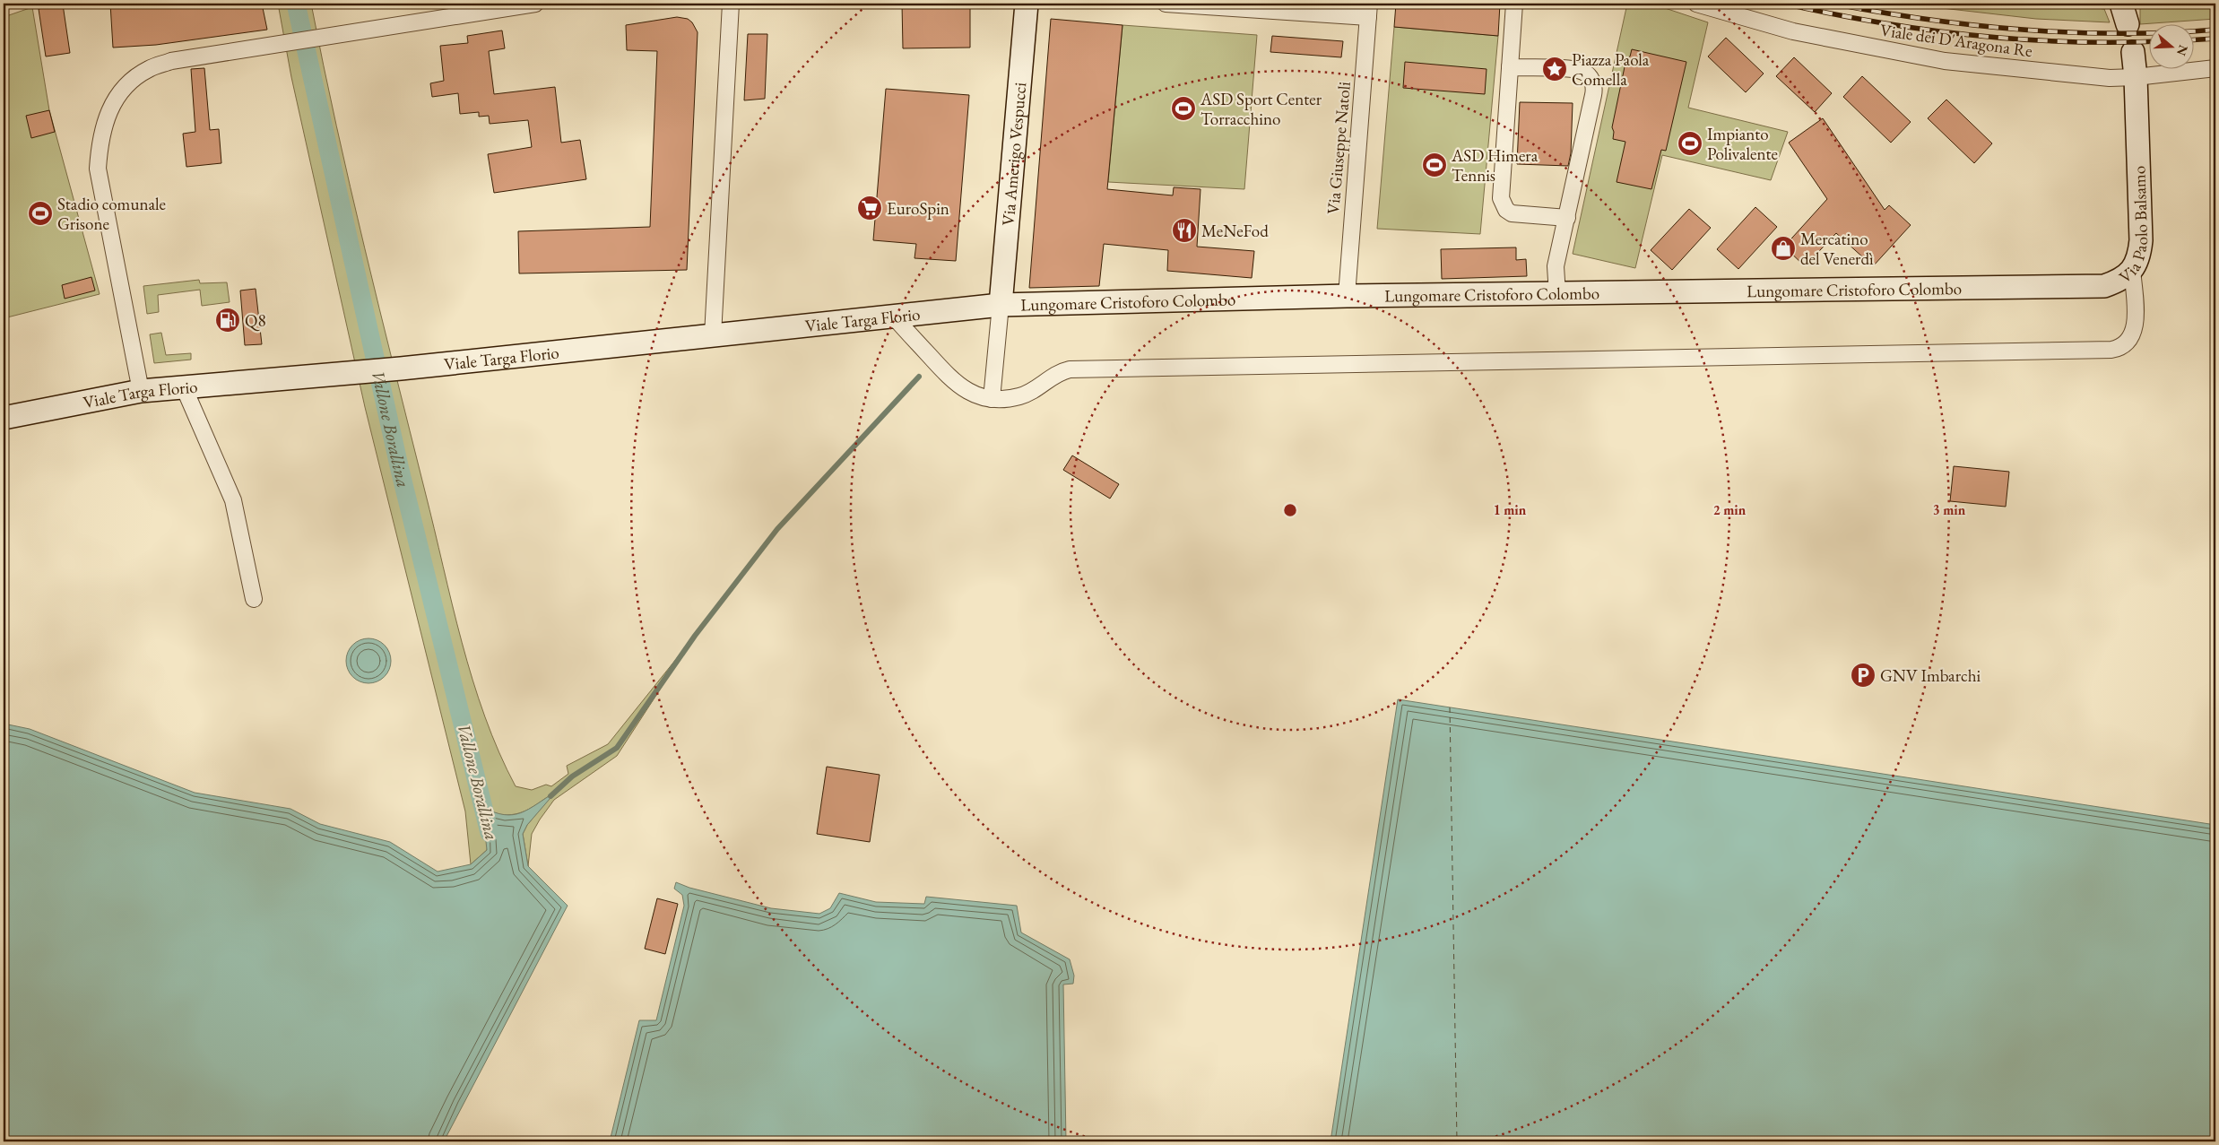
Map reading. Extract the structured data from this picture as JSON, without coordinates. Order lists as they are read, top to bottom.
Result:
{
  "streets": {
    "street": [
      "Viale dei D'Aragona Re",
      "Via Giuseppe Natoli",
      "Via Amerigo Vespucci",
      "Via Paolo Balsamo",
      "Lungomare Cristoforo Colombo",
      "Viale Targa Florio"
    ]
  },
  "crossings": [
    ["Viale dei D'Aragona Re", "Via Paolo Balsamo"],
    ["Via Giuseppe Natoli", "Lungomare Cristoforo Colombo"],
    ["Via Amerigo Vespucci", "Lungomare Cristoforo Colombo"],
    ["Via Amerigo Vespucci", "Viale Targa Florio"],
    ["Via Paolo Balsamo", "Lungomare Cristoforo Colombo"],
    ["Lungomare Cristoforo Colombo", "Viale Targa Florio"]
  ],
  "water": ["Vallone Borallina"],
  "places": {
    "place": ["Piazza Paola Comella"],
    "sports": [
      "ASD Sport Center Torracchino",
      "Impianto Polivalente",
      "ASD Himera Tennis",
      "Stadio comunale Grisone"
    ],
    "supermarket": ["EuroSpin"],
    "restaurant": ["MeNeFod"],
    "shop": ["Mercatino del Venerdì"],
    "fuel station": ["Q8"],
    "parking": ["GNV Imbarchi"]
  },
  "north": "right",
  "rings": ["1 min", "2 min", "3 min"]
}
